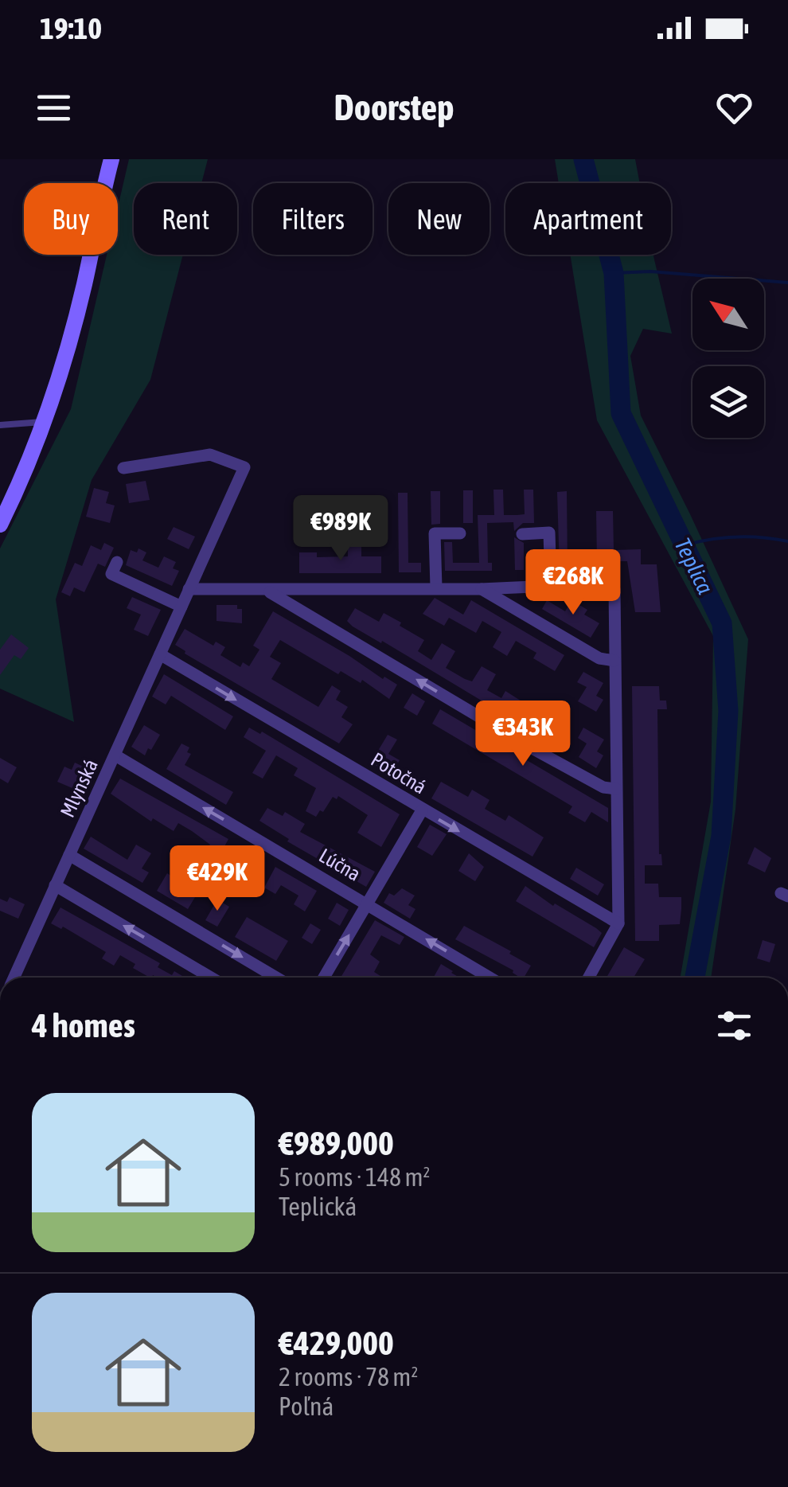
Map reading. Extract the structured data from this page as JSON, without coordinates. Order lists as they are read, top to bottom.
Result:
{
  "streets": {
    "street": ["Potočná", "Mlynská", "Lúčna"]
  },
  "crossings": [
    ["Potočná", "Mlynská"],
    ["Mlynská", "Lúčna"]
  ],
  "one_way": ["Potočná", "Lúčna"],
  "water": ["Teplica"],
  "north": "top left",
  "page": {
    "status": "19:10",
    "header": "Doorstep",
    "chip": [
      "Buy",
      "Rent",
      "Filters",
      "New",
      "Apartment"
    ],
    "price": [
      "€989K",
      "€268K",
      "€343K",
      "€429K"
    ],
    "heading": "4 homes",
    "list": [
      {
        "name": "€989,000",
        "note": "5 rooms · 148 m² · Teplická"
      },
      {
        "name": "€429,000",
        "note": "2 rooms · 78 m² · Poľná"
      }
    ]
  }
}
